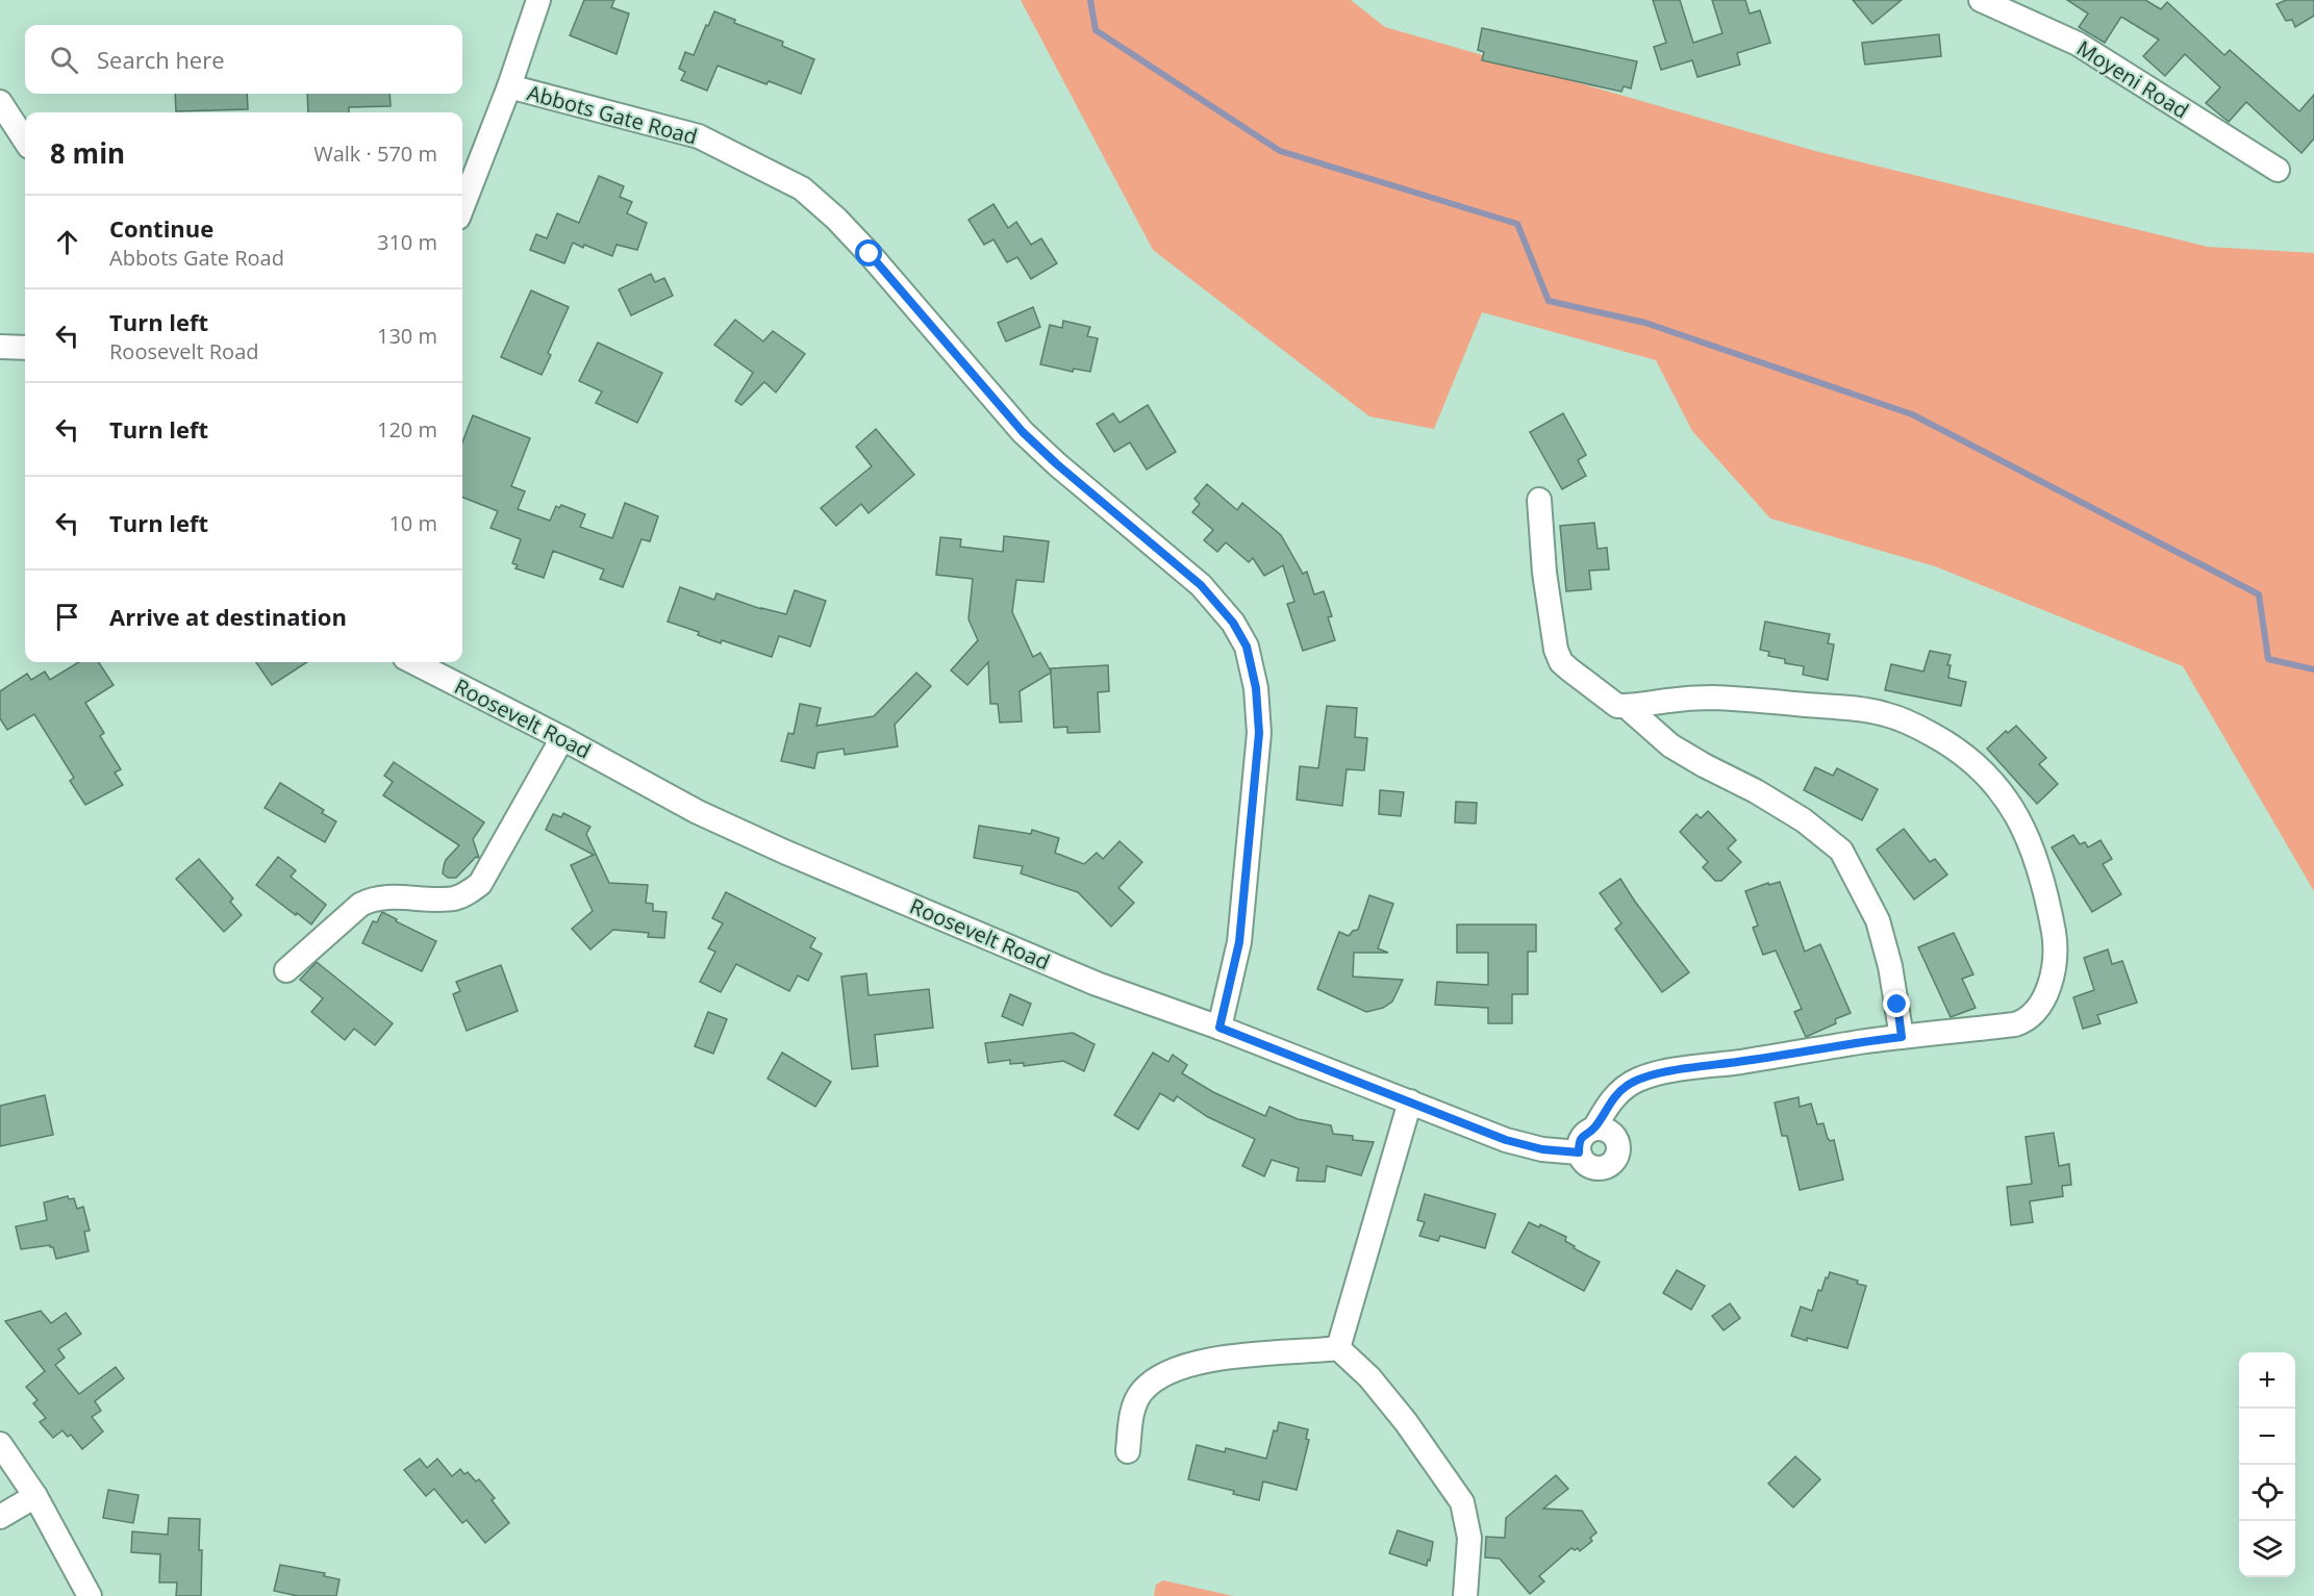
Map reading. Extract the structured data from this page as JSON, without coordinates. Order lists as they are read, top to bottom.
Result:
{
  "streets": {
    "street": ["Moyeni Road", "Abbots Gate Road", "Roosevelt Road"]
  },
  "crossings": [
    ["Abbots Gate Road", "Roosevelt Road"]
  ],
  "page": {
    "search": "Search here",
    "heading": ["8 min", "Walk · 570 m"],
    "list": [
      ["Continue", "Abbots Gate Road", "310 m"],
      ["Turn left", "Roosevelt Road", "130 m"],
      ["Turn left", "120 m"],
      ["Turn left", "10 m"],
      "Arrive at destination"
    ],
    "map_buttons": ["+", "−"]
  }
}
